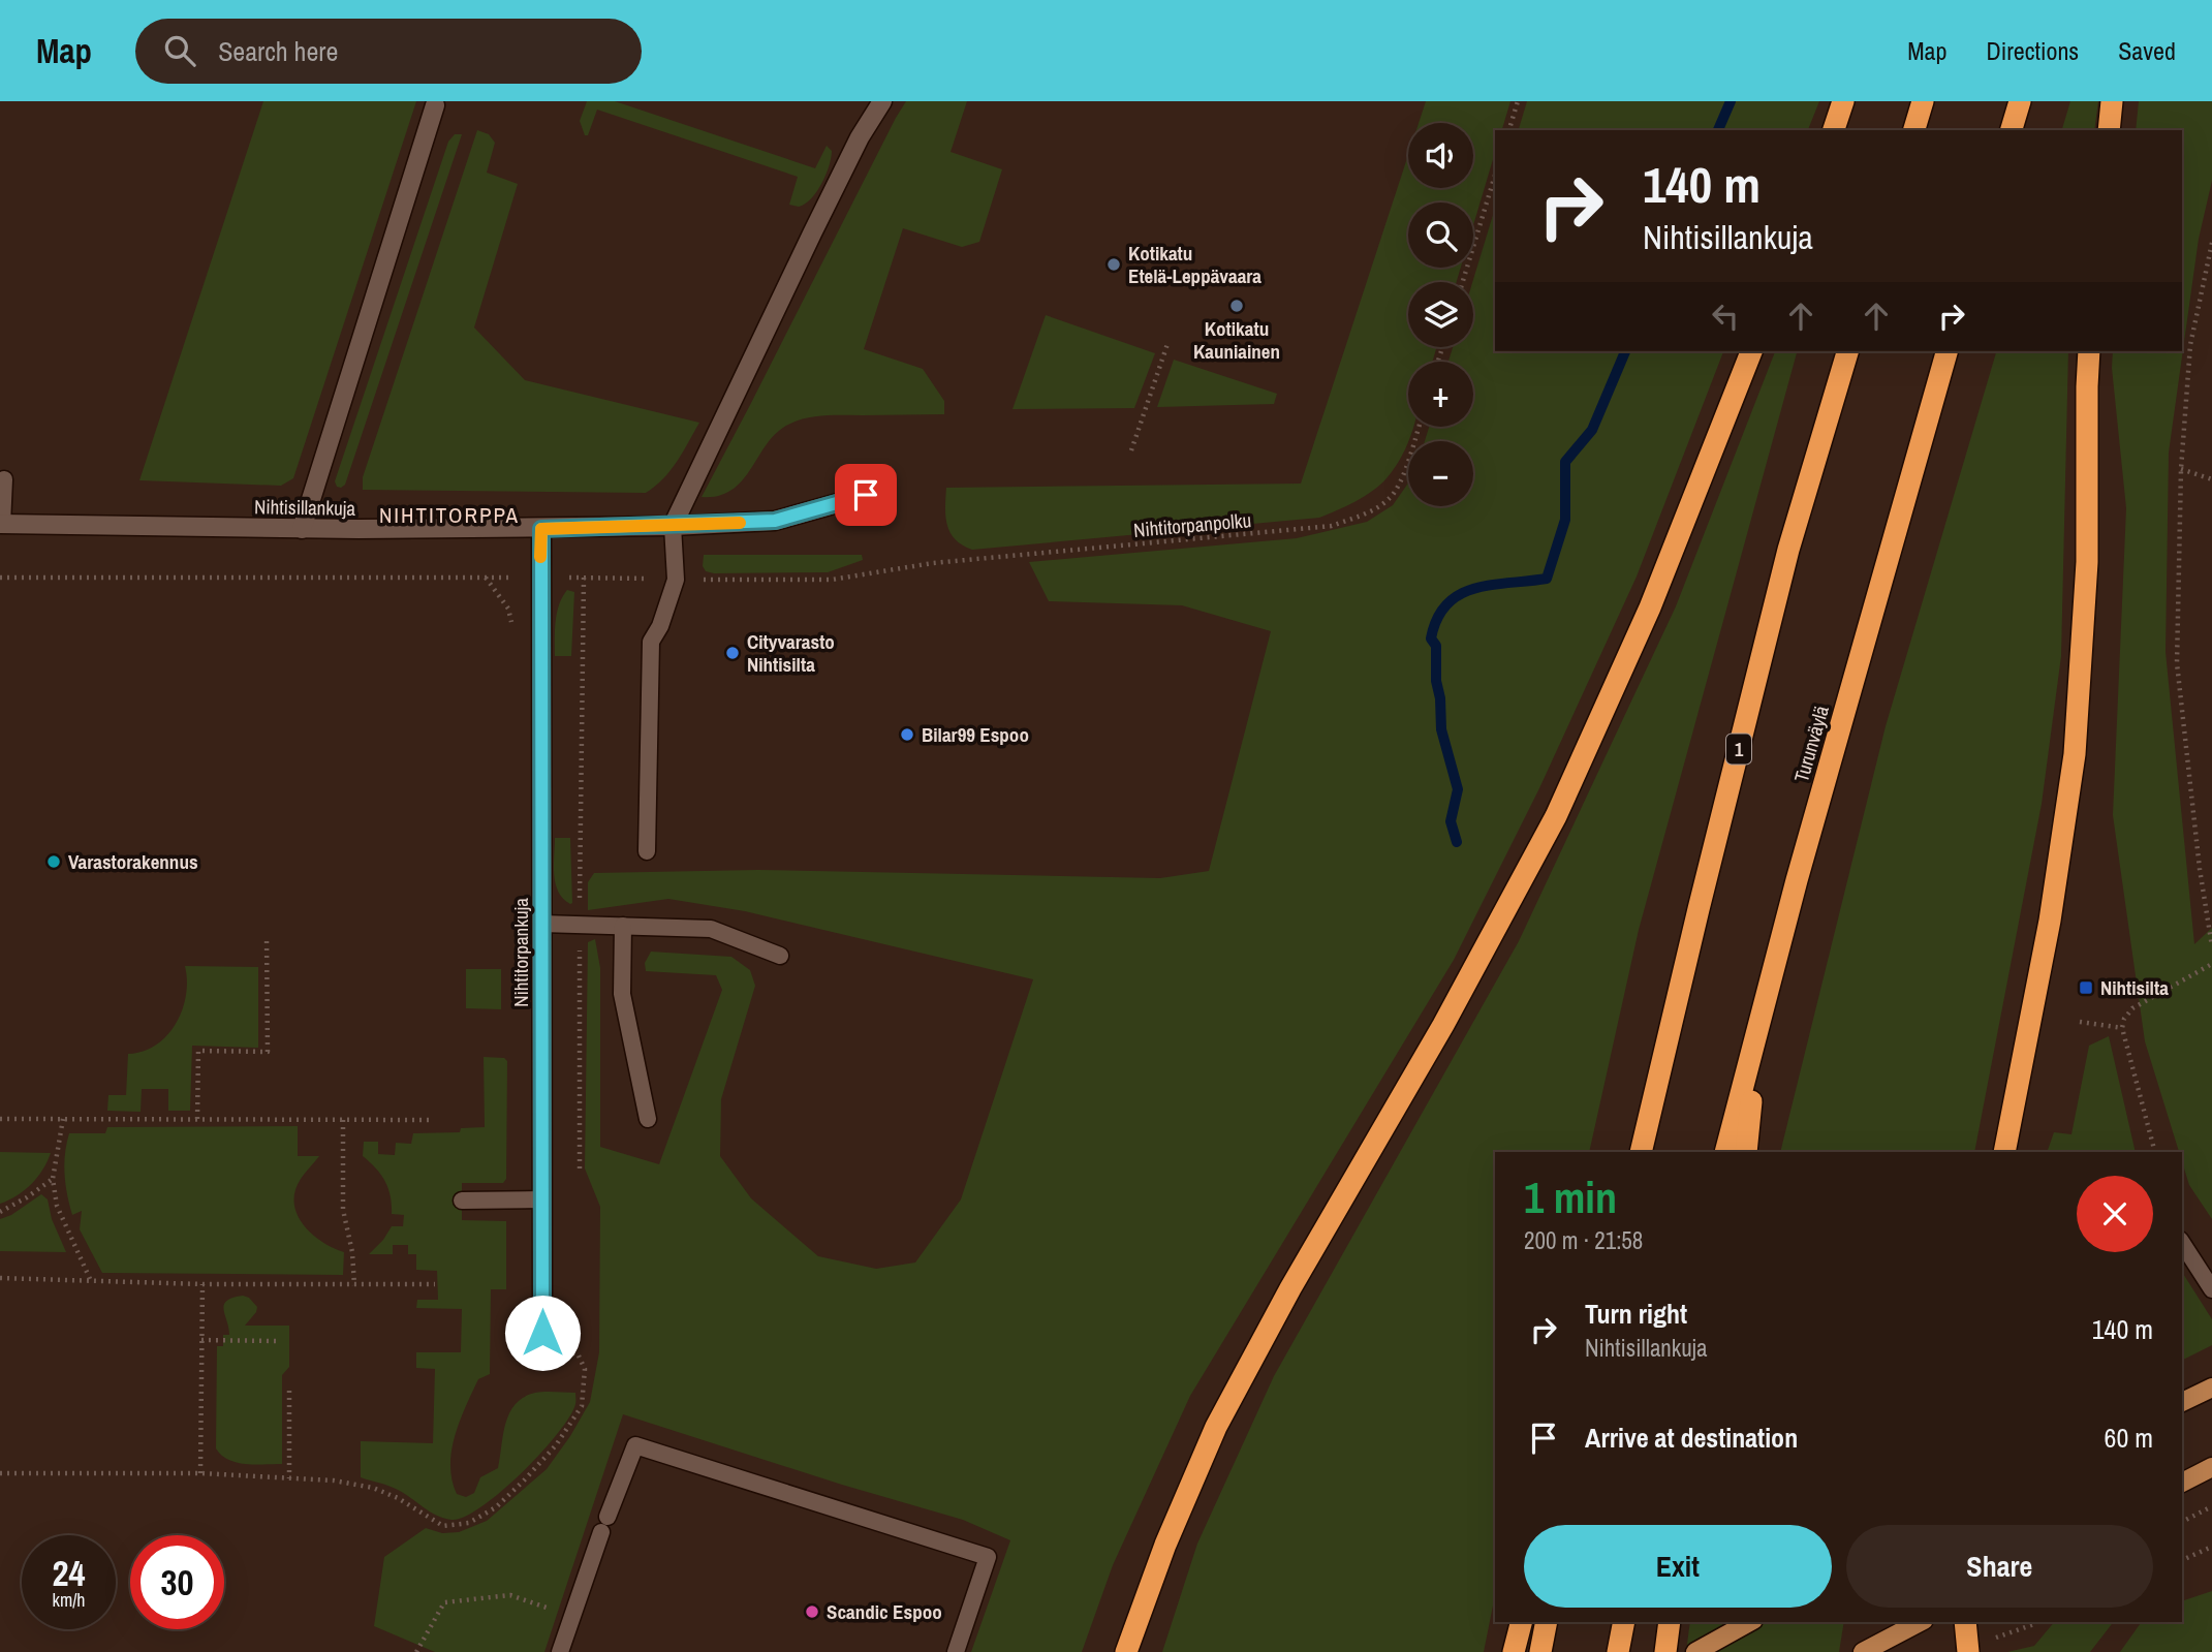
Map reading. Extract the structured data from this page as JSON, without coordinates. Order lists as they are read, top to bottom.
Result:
{
  "streets": {
    "highway": ["Turunväylä", "1"],
    "street": ["Nihtisillankuja", "Nihtitorpankuja"],
    "path": ["Nihtitorpanpolku"]
  },
  "crossings": [
    ["Nihtisillankuja", "Nihtitorpankuja"],
    ["Nihtitorpanpolku", "Nihtitorpankuja"]
  ],
  "districts": ["NIHTITORPPA"],
  "places": {
    "other": [
      "Kotikatu Etelä-Leppävaara",
      "Kotikatu Kauniainen",
      "Cityvarasto Nihtisilta",
      "Bilar99 Espoo",
      "Varastorakennus",
      "Scandic Espoo"
    ],
    "transit": ["Nihtisilta"]
  },
  "page": {
    "header": "Map",
    "search": "Search here",
    "nav": ["Map", "Directions", "Saved"],
    "map_buttons": ["+", "−"],
    "turn": ["140 m", "Nihtisillankuja"],
    "heading": ["1 min", "200 m · 21:58"],
    "list": [
      {
        "name": "Turn right",
        "note": "Nihtisillankuja",
        "value": "140 m"
      },
      {
        "name": "Arrive at destination",
        "value": "60 m"
      }
    ],
    "buttons": ["Exit", "Share"],
    "speed": "24 km/h",
    "limit": "30"
  }
}
